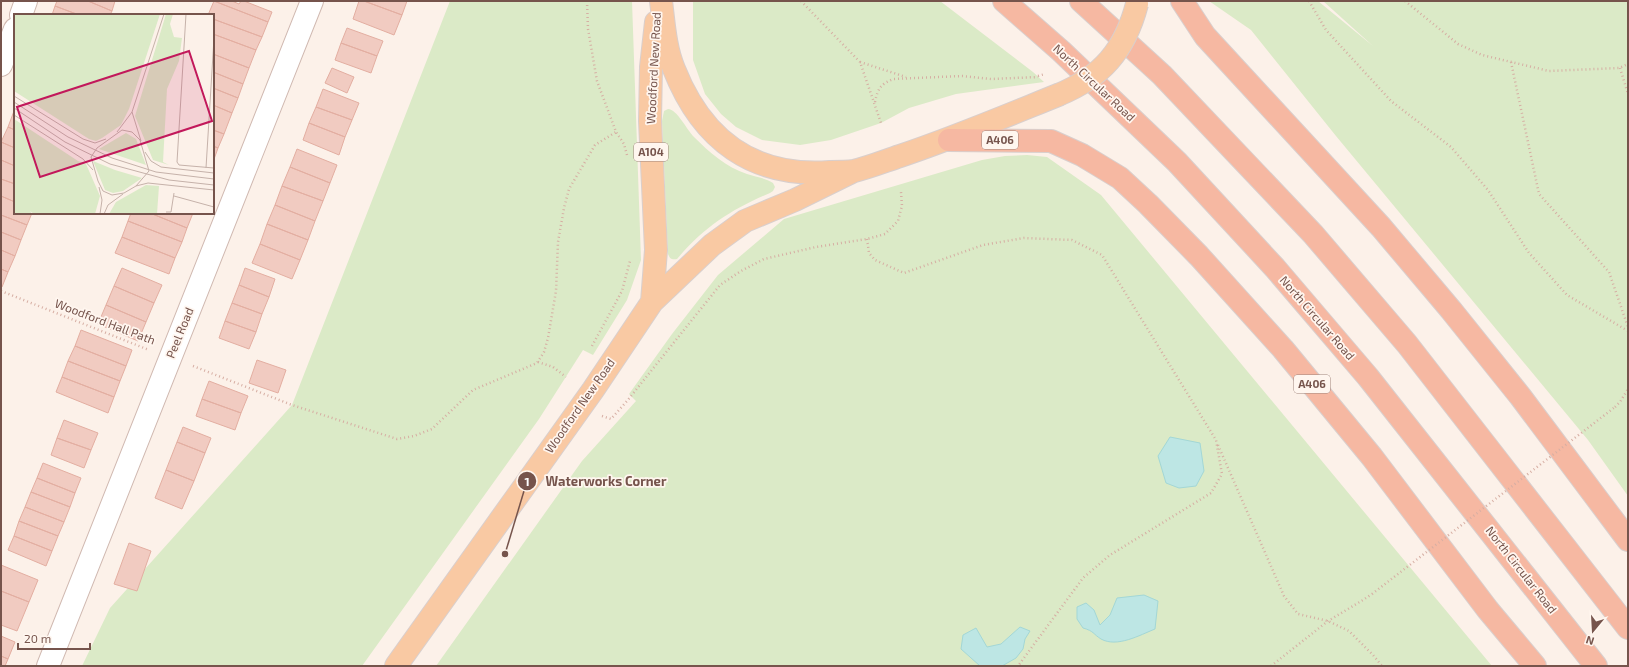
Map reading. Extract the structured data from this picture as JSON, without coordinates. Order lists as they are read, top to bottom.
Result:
{
  "streets": {
    "highway": ["North Circular Road", "A406"],
    "main road": ["Woodford New Road", "A104"],
    "street": ["Peel Road"],
    "path": ["Woodford Hall Path"]
  },
  "crossings": [
    ["Woodford Hall Path", "Peel Road"]
  ],
  "places": ["Waterworks Corner"],
  "scale_bar": "20 m",
  "north": "bottom"
}
